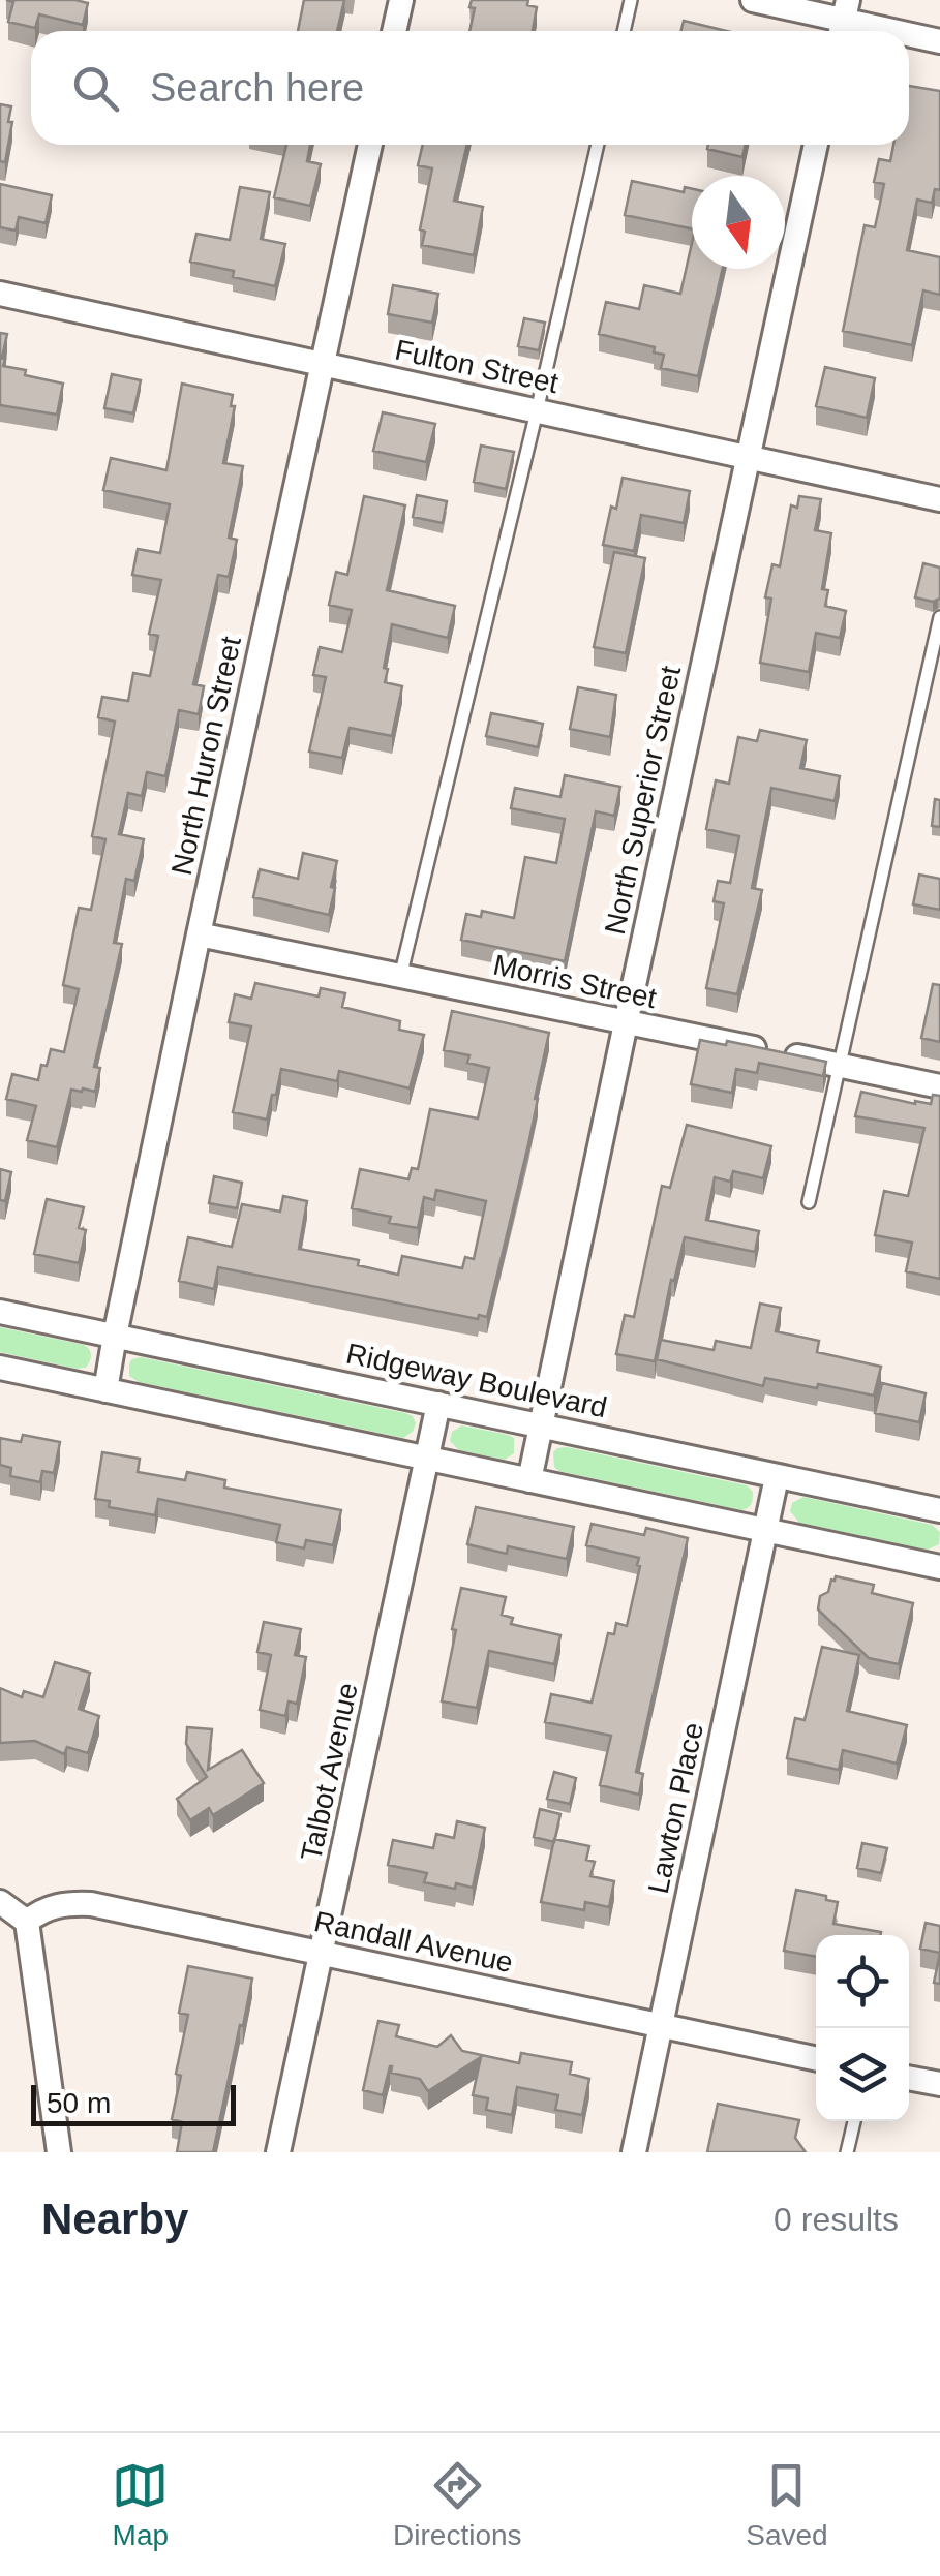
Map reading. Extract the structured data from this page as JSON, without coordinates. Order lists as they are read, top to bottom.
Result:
{
  "streets": {
    "street": [
      "Fulton Street",
      "North Huron Street",
      "North Superior Street",
      "Morris Street",
      "Ridgeway Boulevard",
      "Talbot Avenue",
      "Lawton Place",
      "Randall Avenue"
    ]
  },
  "crossings": [
    ["Fulton Street", "North Huron Street"],
    ["Fulton Street", "North Superior Street"],
    ["North Huron Street", "Morris Street"],
    ["North Huron Street", "Ridgeway Boulevard"],
    ["North Superior Street", "Morris Street"],
    ["North Superior Street", "Ridgeway Boulevard"],
    ["Ridgeway Boulevard", "Talbot Avenue"],
    ["Ridgeway Boulevard", "Lawton Place"],
    ["Talbot Avenue", "Randall Avenue"],
    ["Lawton Place", "Randall Avenue"]
  ],
  "scale_bar": "50 m",
  "north": "bottom",
  "page": {
    "search": "Search here",
    "scale": "50 m",
    "heading": ["Nearby", "0 results"],
    "nav": ["Map", "Directions", "Saved"]
  }
}
